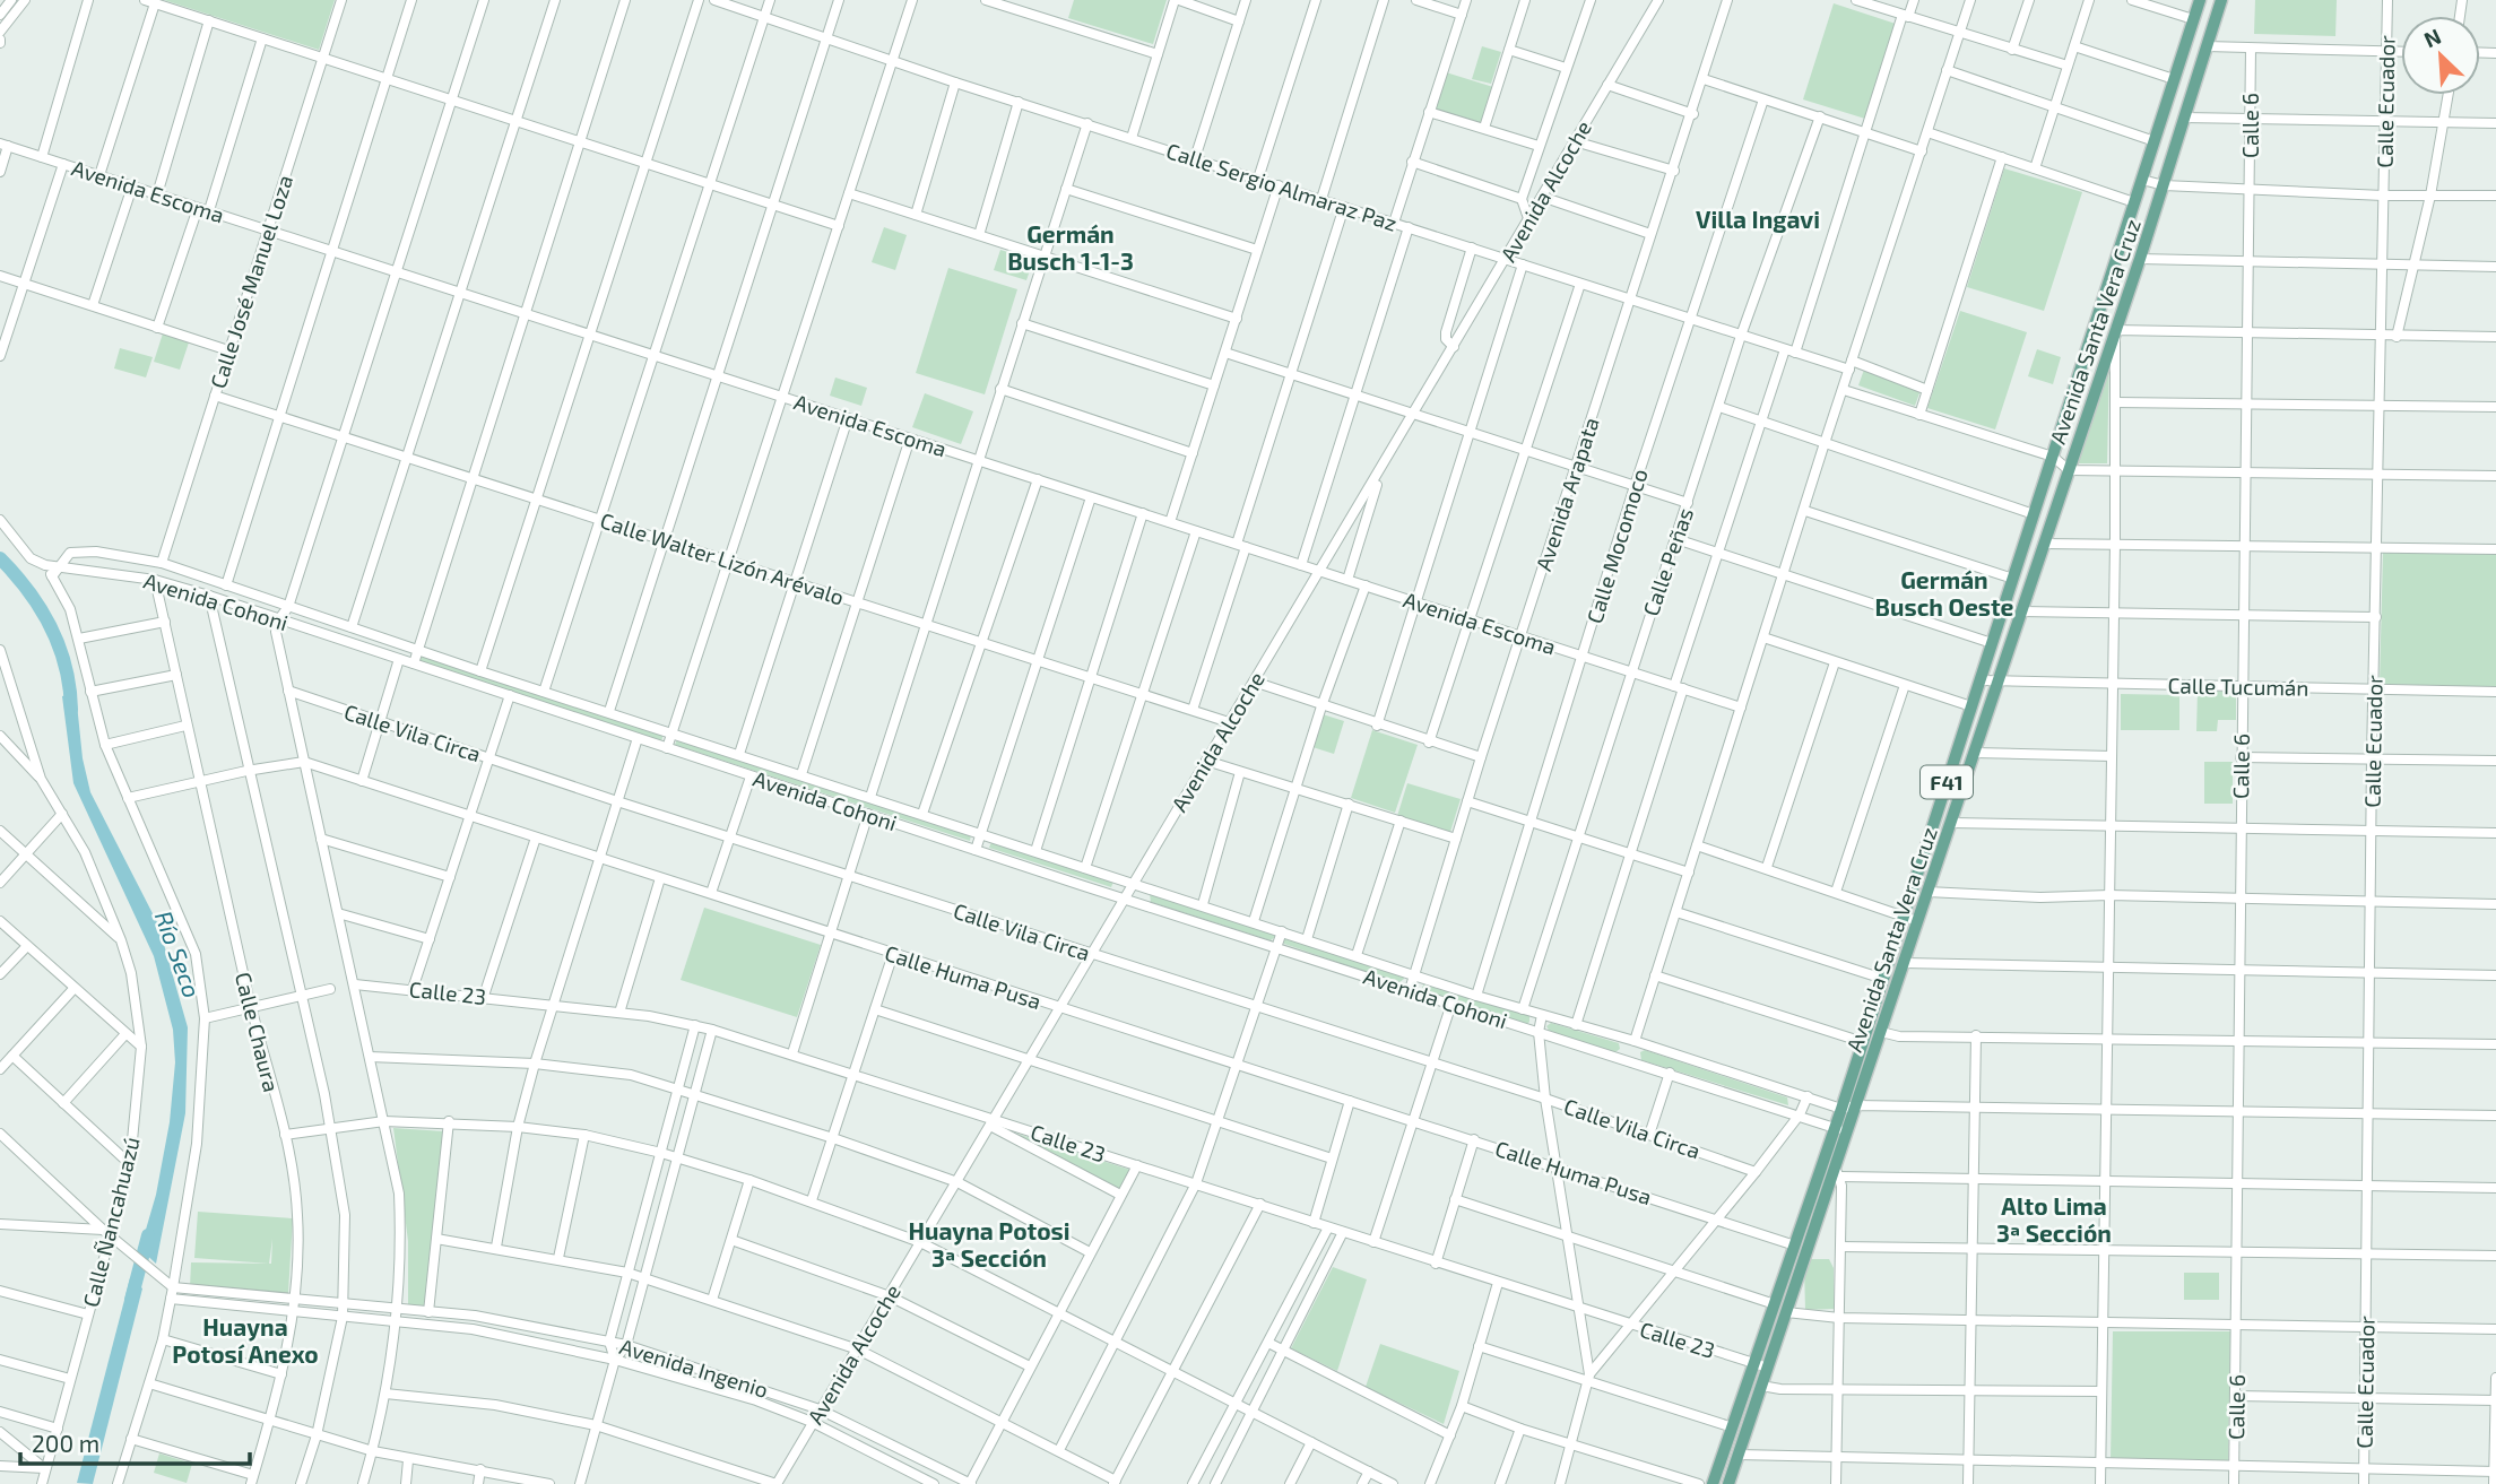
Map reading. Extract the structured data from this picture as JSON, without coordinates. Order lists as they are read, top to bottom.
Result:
{
  "streets": {
    "main road": ["Avenida Santa Vera Cruz", "F41"],
    "street": [
      "Calle Ecuador",
      "Calle 6",
      "Calle Sergio Almaraz Paz",
      "Avenida Escoma",
      "Avenida Alcoche",
      "Calle José Manuel Loza",
      "Avenida Arapata",
      "Calle Mocomoco",
      "Calle Walter Lizón Arévalo",
      "Calle Peñas",
      "Avenida Cohoni",
      "Calle Tucumán",
      "Calle Vila Circa",
      "Calle Huma Pusa",
      "Calle 23",
      "Calle Chaura",
      "Calle Ñancahuazú",
      "Avenida Ingenio"
    ]
  },
  "crossings": [
    ["Calle Ecuador", "Calle Tucumán"],
    ["Calle 6", "Calle Tucumán"],
    ["Calle Sergio Almaraz Paz", "Avenida Alcoche"],
    ["Calle Sergio Almaraz Paz", "Avenida Arapata"],
    ["Calle Sergio Almaraz Paz", "Calle Mocomoco"],
    ["Calle Sergio Almaraz Paz", "Calle Peñas"],
    ["Avenida Escoma", "Avenida Alcoche"],
    ["Avenida Escoma", "Calle José Manuel Loza"],
    ["Avenida Escoma", "Avenida Arapata"],
    ["Avenida Escoma", "Calle Mocomoco"],
    ["Avenida Escoma", "Calle Peñas"],
    ["Avenida Alcoche", "Calle Walter Lizón Arévalo"],
    ["Avenida Alcoche", "Avenida Cohoni"],
    ["Avenida Alcoche", "Calle Vila Circa"],
    ["Avenida Alcoche", "Calle Huma Pusa"],
    ["Avenida Alcoche", "Calle 23"],
    ["Avenida Alcoche", "Avenida Ingenio"],
    ["Calle José Manuel Loza", "Calle Walter Lizón Arévalo"],
    ["Calle José Manuel Loza", "Avenida Cohoni"],
    ["Avenida Santa Vera Cruz", "Avenida Cohoni"],
    ["Avenida Santa Vera Cruz", "Calle Tucumán"],
    ["Avenida Santa Vera Cruz", "Calle Huma Pusa"],
    ["Avenida Santa Vera Cruz", "Calle 23"],
    ["Avenida Arapata", "Avenida Cohoni"],
    ["Calle Mocomoco", "Avenida Cohoni"],
    ["Calle Peñas", "Avenida Cohoni"],
    ["Avenida Cohoni", "Calle Chaura"],
    ["Calle Huma Pusa", "Calle Chaura"],
    ["Calle Chaura", "Avenida Ingenio"]
  ],
  "districts": [
    "Villa Ingavi",
    "Germán Busch 1-1-3",
    "Germán Busch Oeste",
    "Alto Lima 3ª Sección",
    "Huayna Potosi 3ª Sección",
    "Huayna Potosí Anexo"
  ],
  "water": ["Río Seco"],
  "scale_bar": "200 m",
  "north": "top left"
}
